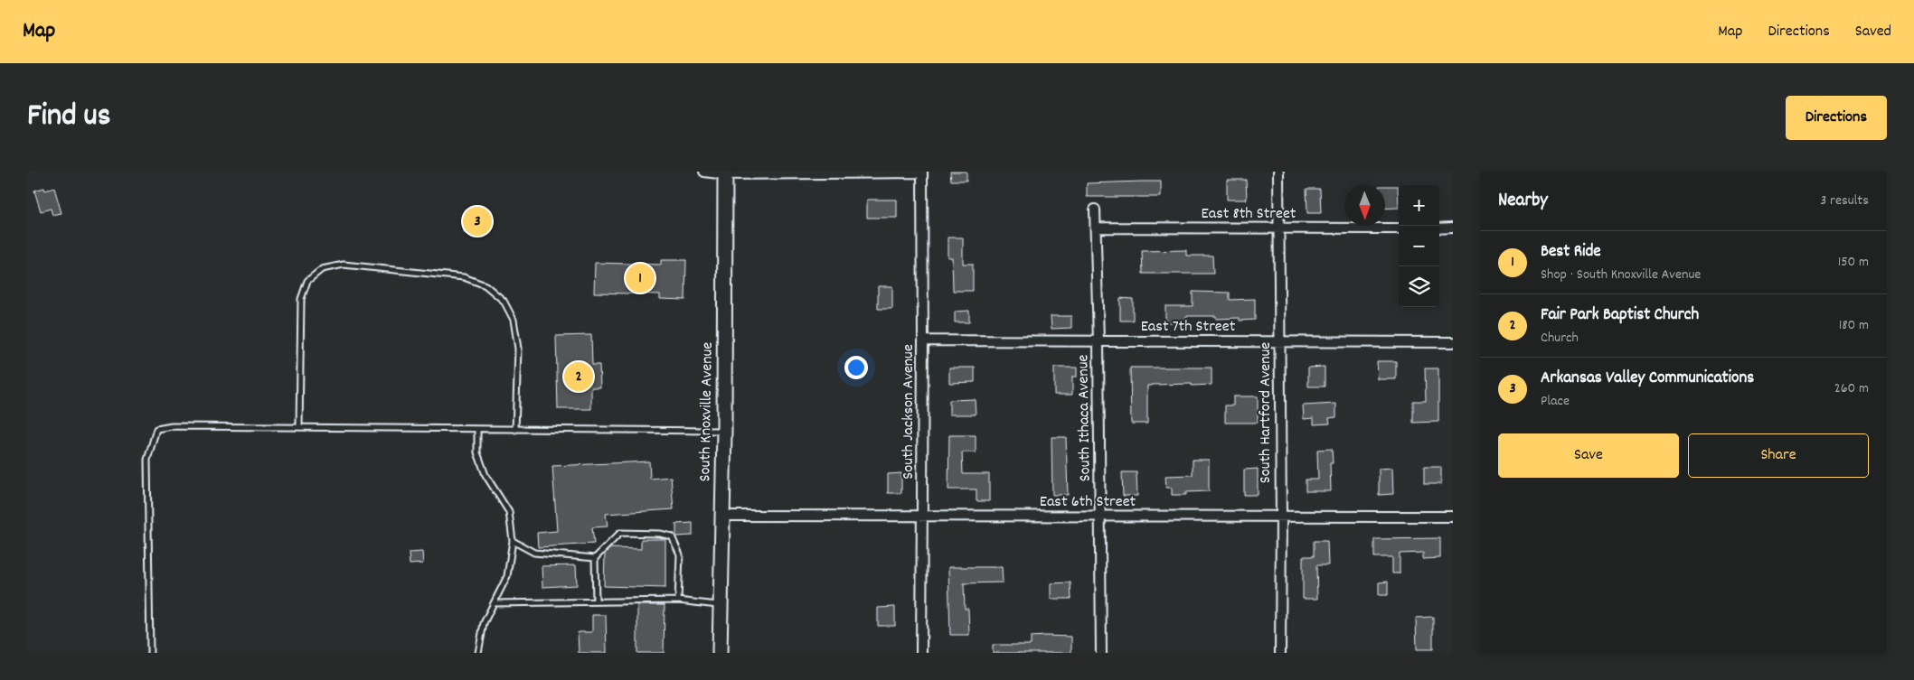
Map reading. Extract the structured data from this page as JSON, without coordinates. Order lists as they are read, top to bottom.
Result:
{
  "streets": {
    "main road": ["South Knoxville Avenue"],
    "street": [
      "East 8th Street",
      "East 7th Street",
      "South Jackson Avenue",
      "South Hartford Avenue",
      "South Ithaca Avenue",
      "East 6th Street"
    ]
  },
  "crossings": [
    ["East 8th Street", "South Hartford Avenue"],
    ["East 8th Street", "South Ithaca Avenue"],
    ["East 7th Street", "South Jackson Avenue"],
    ["East 7th Street", "South Hartford Avenue"],
    ["East 7th Street", "South Ithaca Avenue"],
    ["South Knoxville Avenue", "East 6th Street"],
    ["South Jackson Avenue", "East 6th Street"],
    ["South Hartford Avenue", "East 6th Street"],
    ["South Ithaca Avenue", "East 6th Street"]
  ],
  "north": "bottom",
  "page": {
    "header": "Map",
    "nav": ["Map", "Directions", "Saved"],
    "title": "Find us",
    "buttons": [
      "Directions",
      ["Save", "Share"]
    ],
    "heading": ["Nearby", "3 results"],
    "map_buttons": ["+", "−"],
    "pins": ["3", "1", "2"],
    "list": [
      {
        "mark": "1",
        "name": "Best Ride",
        "note": "Shop · South Knoxville Avenue",
        "value": "150 m"
      },
      {
        "mark": "2",
        "name": "Fair Park Baptist Church",
        "note": "Church",
        "value": "180 m"
      },
      {
        "mark": "3",
        "name": "Arkansas Valley Communications",
        "note": "Place",
        "value": "260 m"
      }
    ]
  }
}
